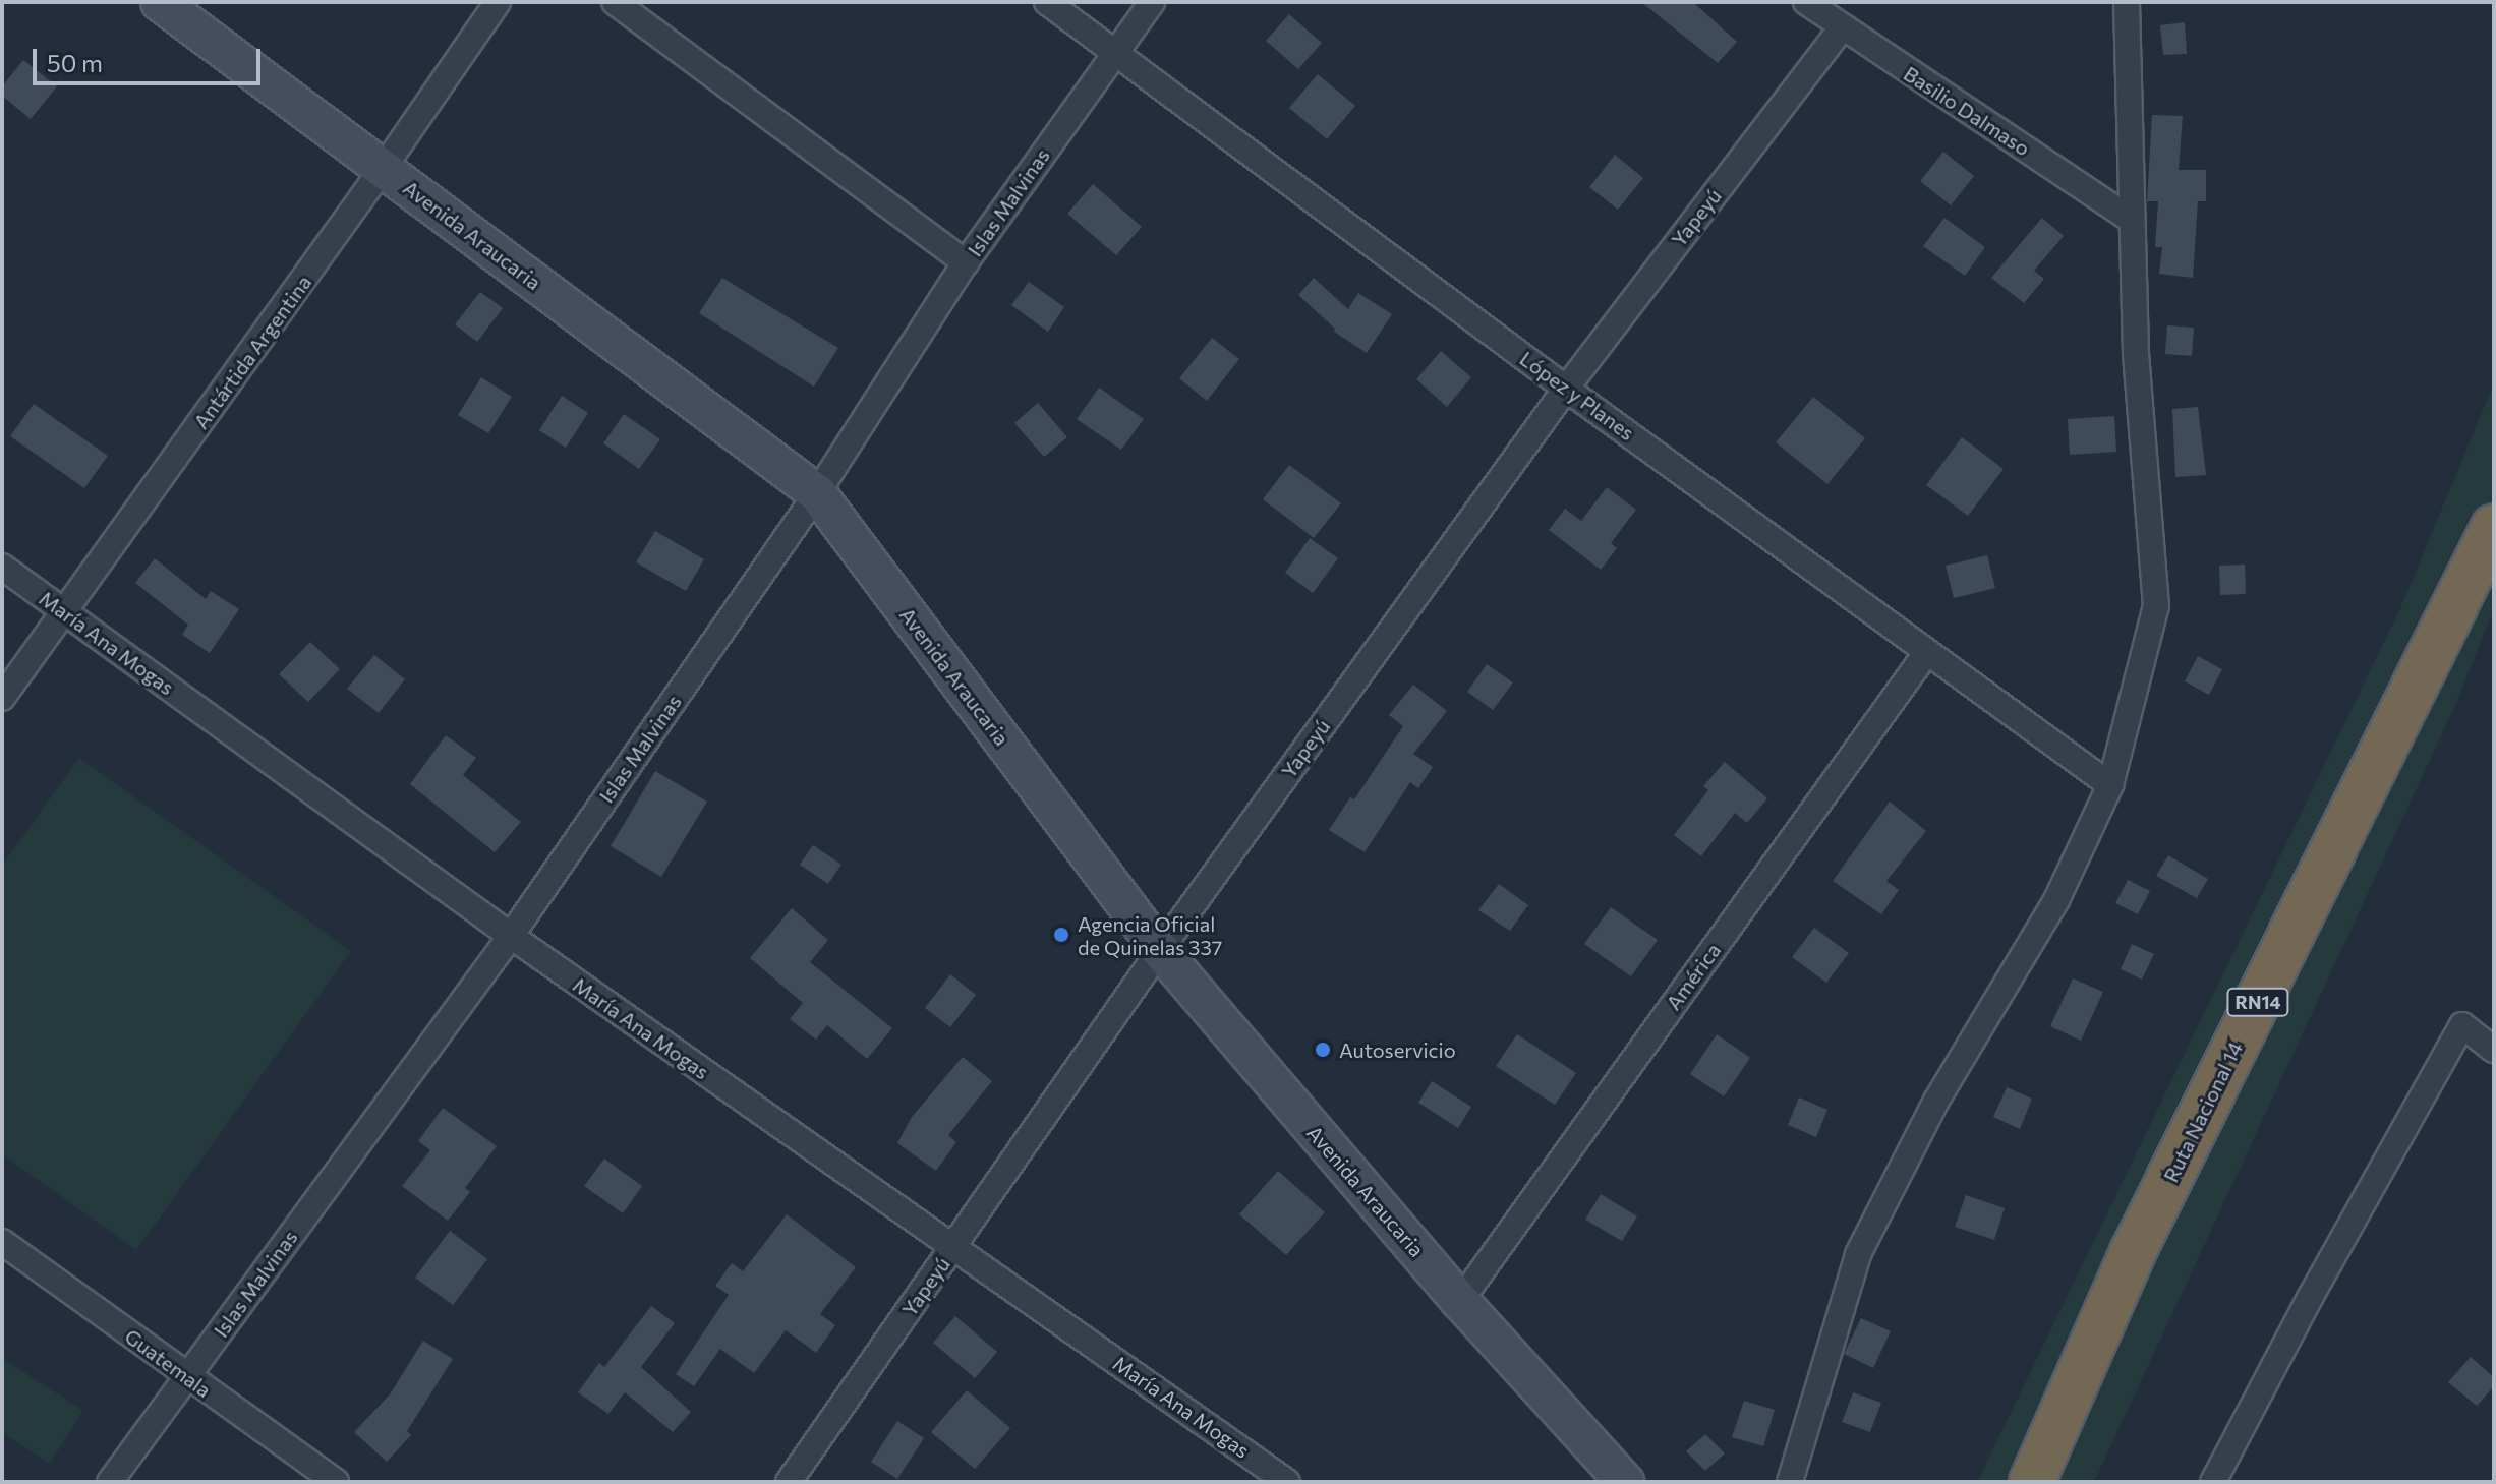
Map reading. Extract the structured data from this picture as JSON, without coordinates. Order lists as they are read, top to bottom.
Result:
{
  "streets": {
    "highway": ["RN14", "Ruta Nacional 14"],
    "main road": ["Avenida Araucaria"],
    "street": [
      "Basilio Dalmaso",
      "Islas Malvinas",
      "Yapeyú",
      "Antártida Argentina",
      "López y Planes",
      "María Ana Mogas",
      "América",
      "Guatemala"
    ]
  },
  "crossings": [
    ["Basilio Dalmaso", "Yapeyú"],
    ["Islas Malvinas", "Avenida Araucaria"],
    ["Islas Malvinas", "López y Planes"],
    ["Islas Malvinas", "María Ana Mogas"],
    ["Islas Malvinas", "Guatemala"],
    ["Yapeyú", "Avenida Araucaria"],
    ["Yapeyú", "López y Planes"],
    ["Yapeyú", "María Ana Mogas"],
    ["Avenida Araucaria", "Antártida Argentina"],
    ["Avenida Araucaria", "América"],
    ["Antártida Argentina", "María Ana Mogas"],
    ["López y Planes", "América"]
  ],
  "places": ["Agencia Oficial de Quinelas 337", "Autoservicio"],
  "scale_bar": "50 m"
}
